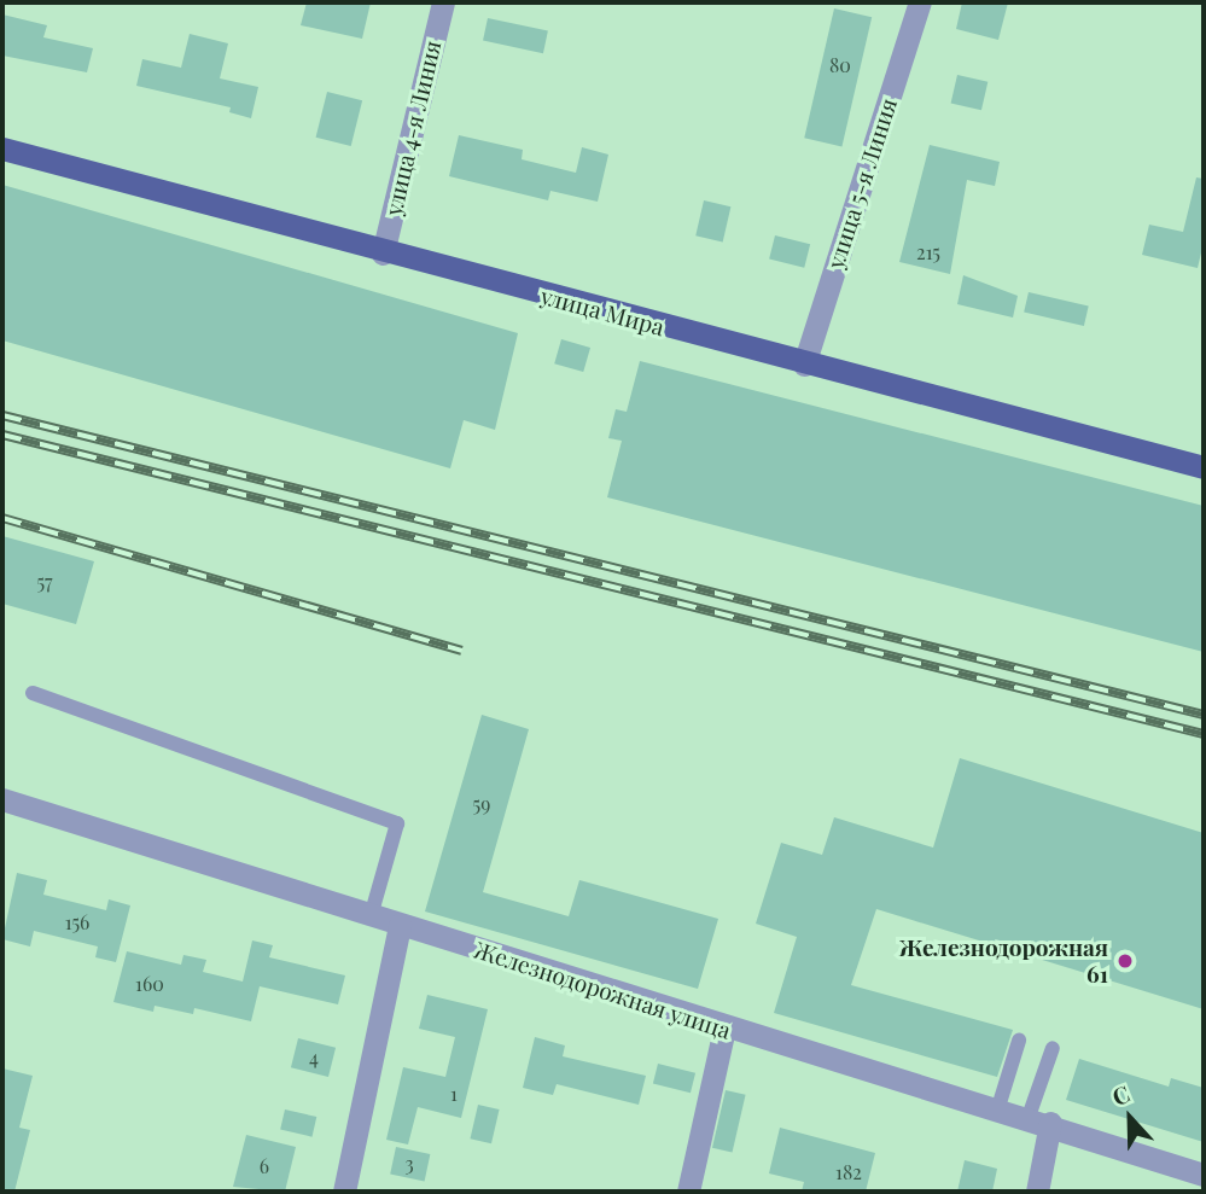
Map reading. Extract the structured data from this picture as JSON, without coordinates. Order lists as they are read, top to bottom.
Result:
{
  "streets": {
    "main road": ["улица Мира"],
    "street": ["улица 4-я Линия", "улица 5-я Линия", "Железнодорожная улица"]
  },
  "crossings": [
    ["улица 4-я Линия", "улица Мира"],
    ["улица 5-я Линия", "улица Мира"]
  ],
  "places": ["Железнодорожная 61"],
  "house_numbers": [
    "80",
    "215",
    "57",
    "59",
    "156",
    "160",
    "4",
    "1",
    "3",
    "6",
    "182"
  ],
  "north": "top"
}
